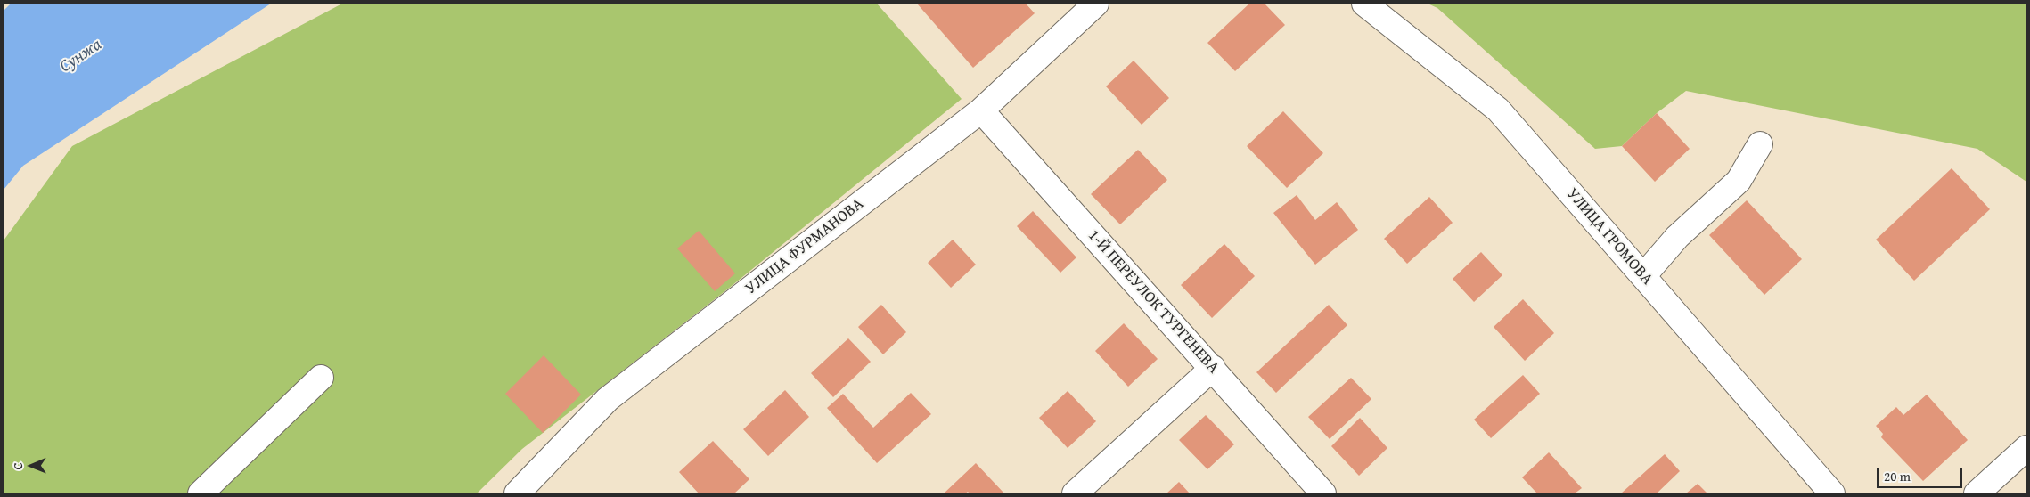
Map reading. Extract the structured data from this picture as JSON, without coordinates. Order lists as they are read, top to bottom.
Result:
{
  "streets": {
    "street": ["УЛИЦА ГРОМОВА", "УЛИЦА ФУРМАНОВА", "1-Й ПЕРЕУЛОК ТУРГЕНЕВА"]
  },
  "crossings": [
    ["УЛИЦА ФУРМАНОВА", "1-Й ПЕРЕУЛОК ТУРГЕНЕВА"]
  ],
  "water": ["Сунжа"],
  "scale_bar": "20 m",
  "north": "left"
}
